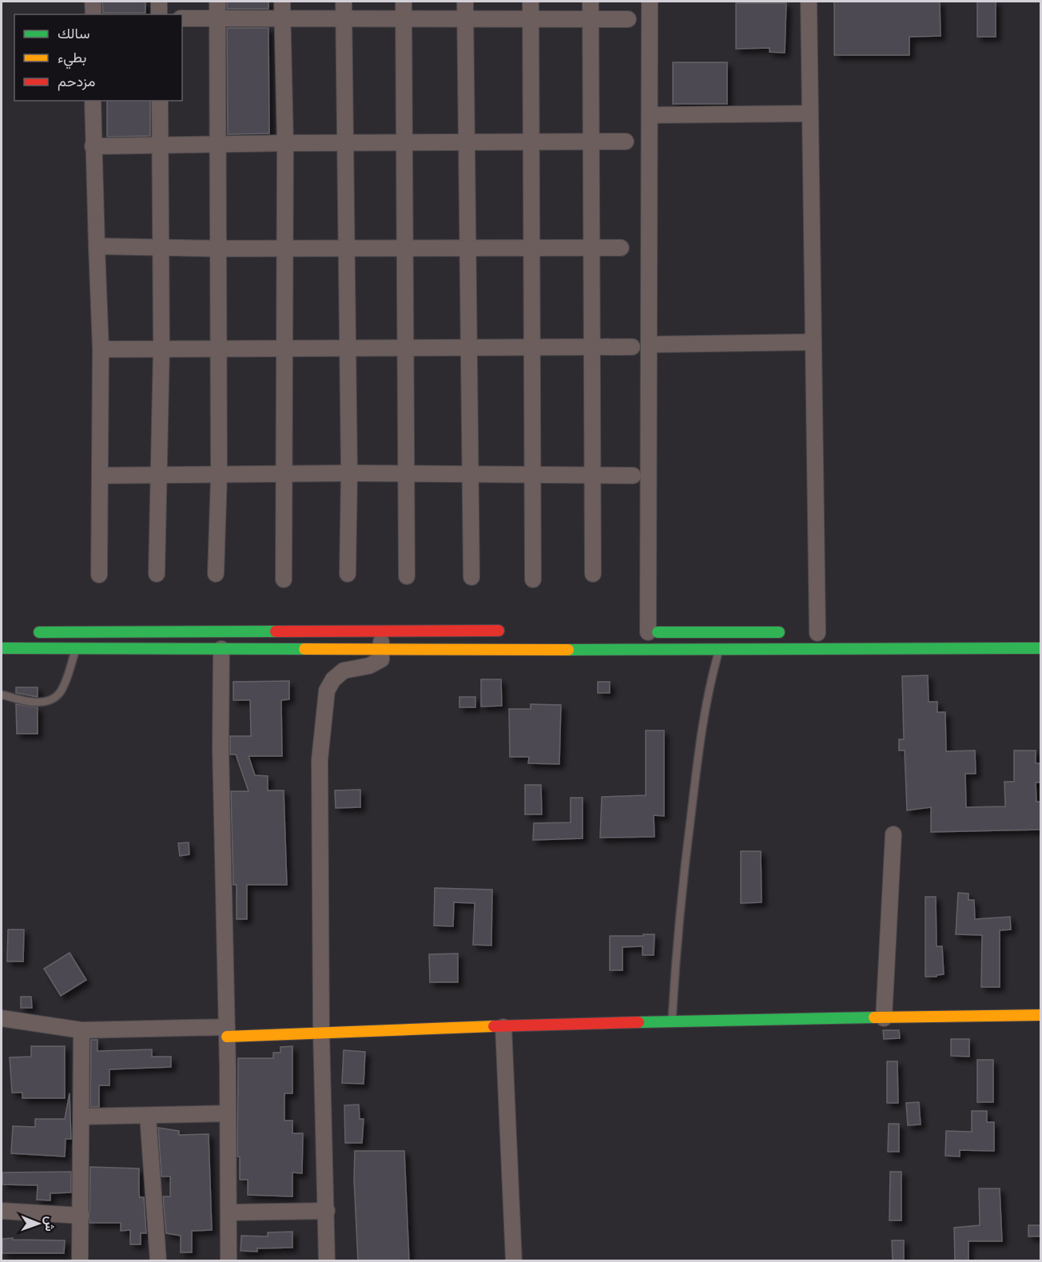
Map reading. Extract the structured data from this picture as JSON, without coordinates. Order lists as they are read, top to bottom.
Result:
{
  "legend": ["سالك", "بطيء", "مزدحم"],
  "north": "right"
}
